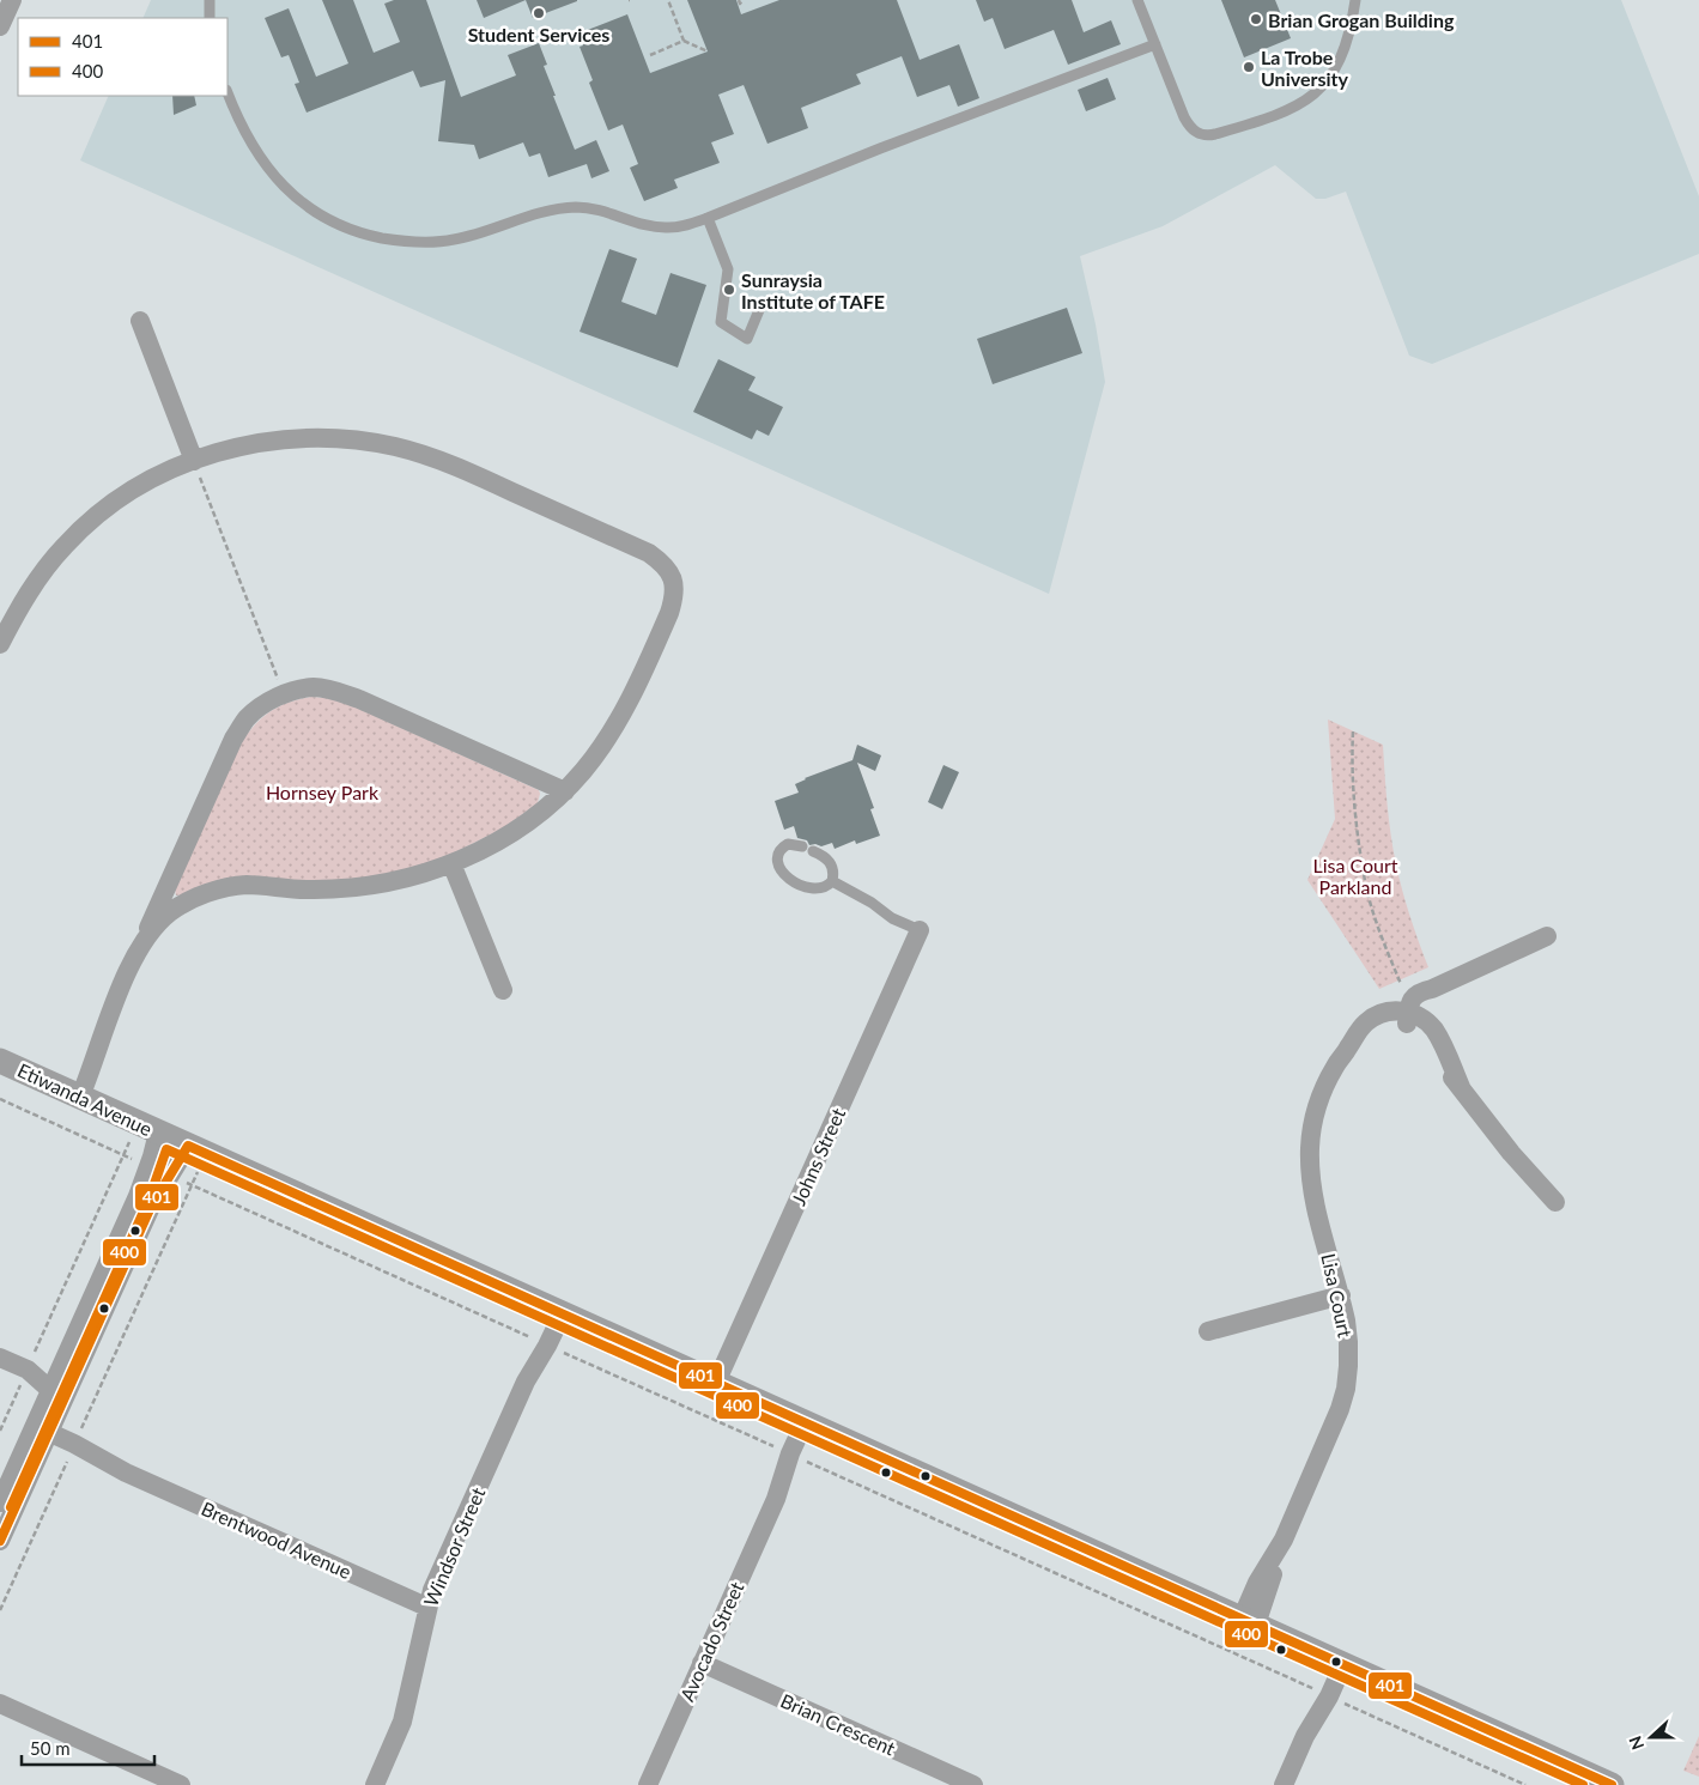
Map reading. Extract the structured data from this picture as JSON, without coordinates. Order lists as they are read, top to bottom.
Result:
{
  "streets": {
    "street": [
      "Etiwanda Avenue",
      "Johns Street",
      "Lisa Court",
      "Brentwood Avenue",
      "Windsor Street",
      "Avocado Street",
      "Brian Crescent"
    ]
  },
  "crossings": [
    ["Etiwanda Avenue", "Johns Street"],
    ["Etiwanda Avenue", "Lisa Court"],
    ["Etiwanda Avenue", "Windsor Street"],
    ["Etiwanda Avenue", "Avocado Street"],
    ["Brentwood Avenue", "Windsor Street"],
    ["Avocado Street", "Brian Crescent"]
  ],
  "parks": ["Hornsey Park", "Lisa Court Parkland"],
  "places": [
    "Student Services",
    "Brian Grogan Building",
    "La Trobe University",
    "Sunraysia Institute of TAFE"
  ],
  "lines": ["transit line 401", "transit line 400"],
  "legend": ["401", "400"],
  "scale_bar": "50 m",
  "north": "left"
}
